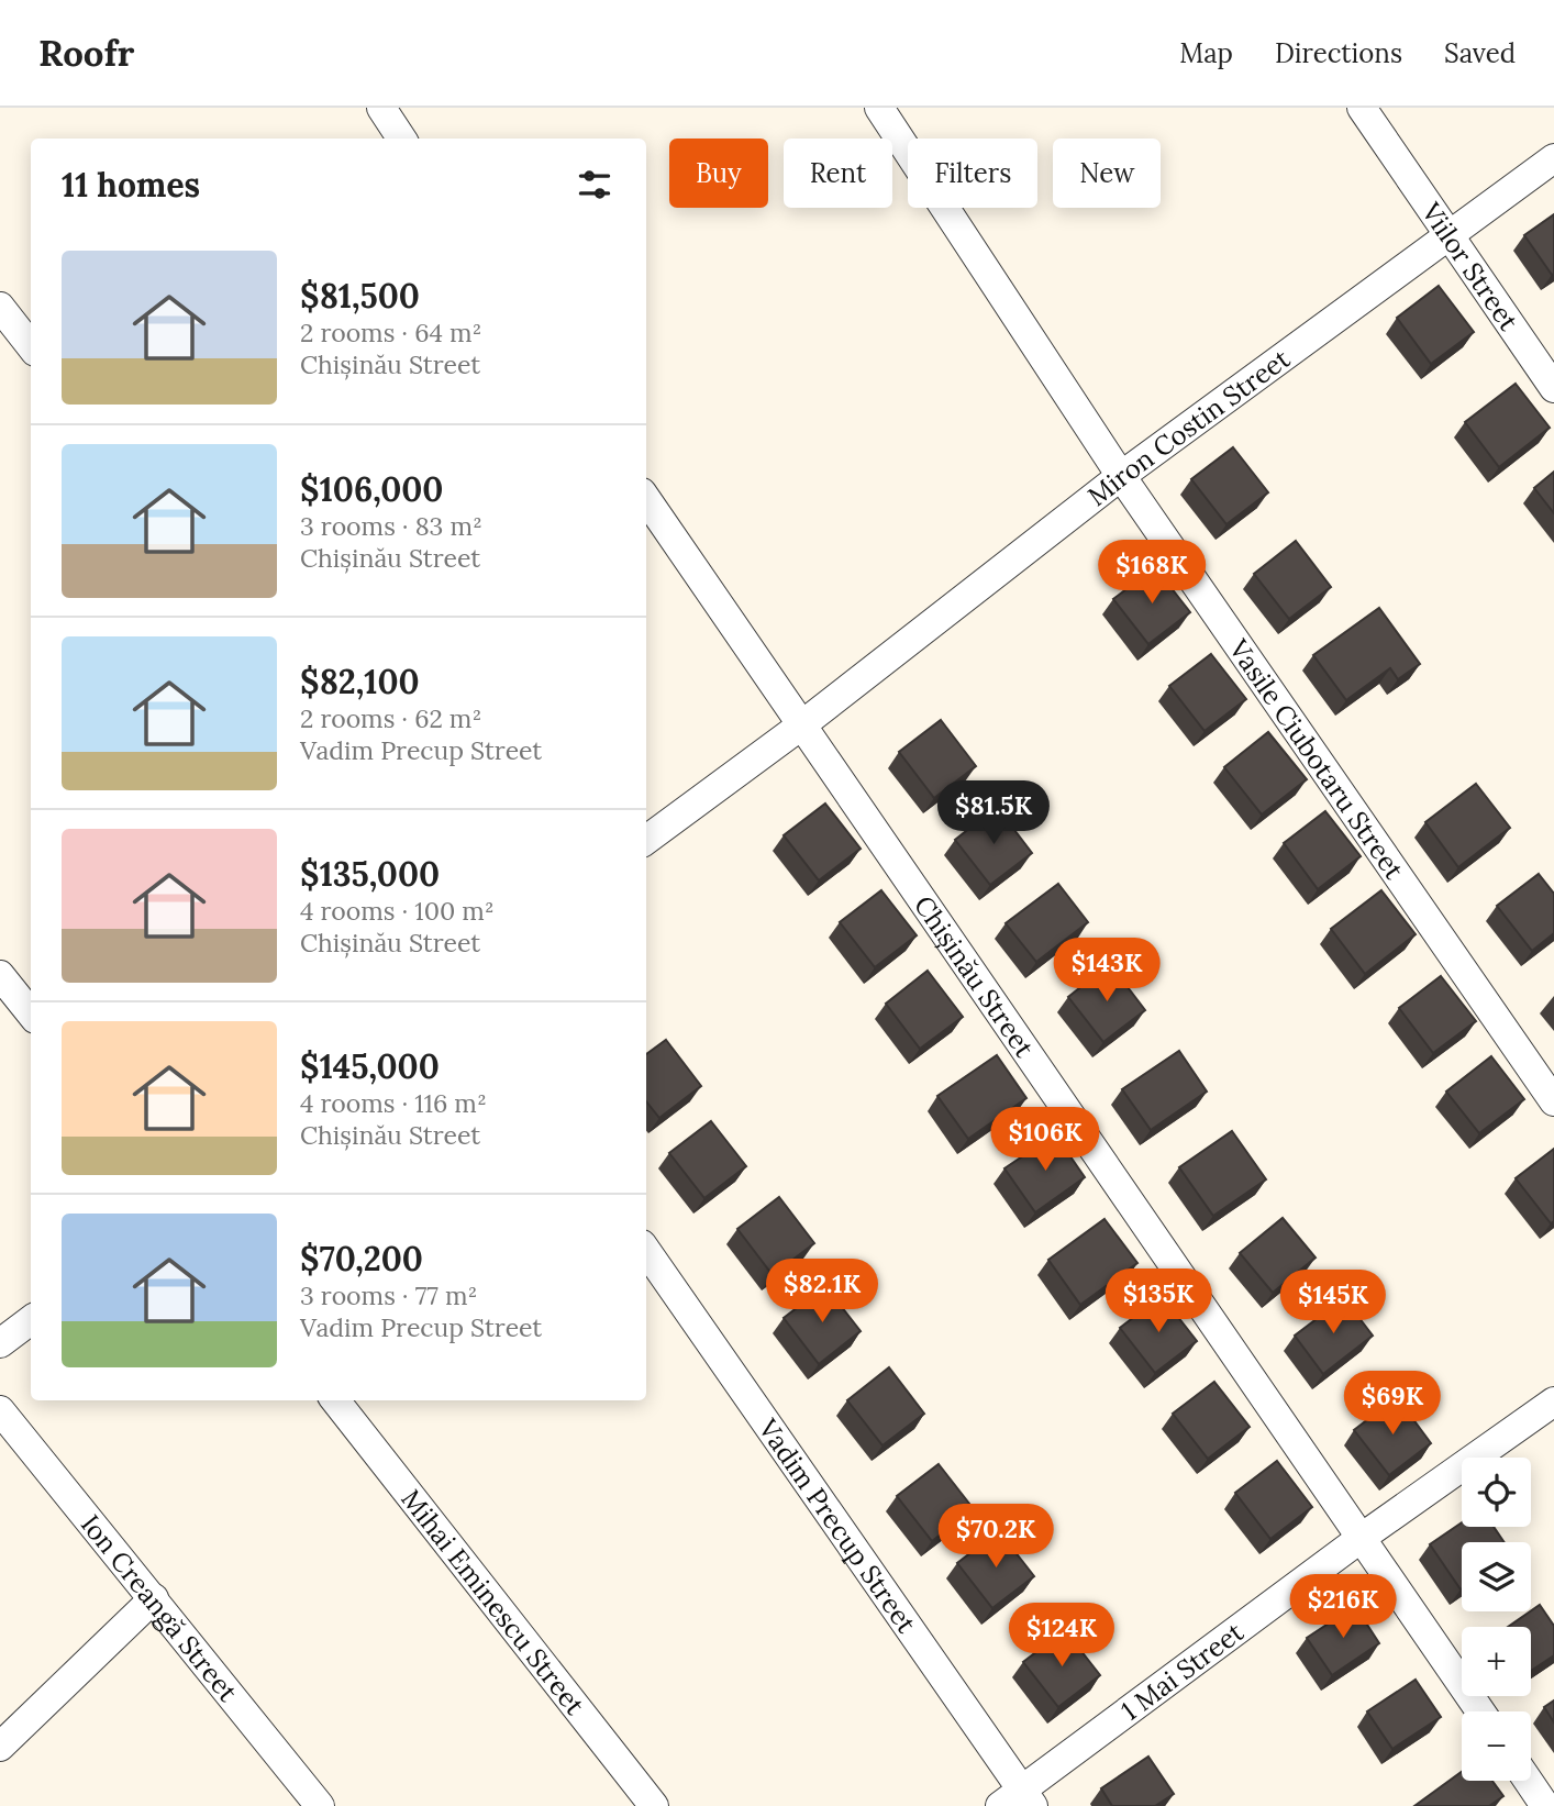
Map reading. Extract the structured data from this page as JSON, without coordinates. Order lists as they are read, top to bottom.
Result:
{
  "streets": {
    "street": [
      "Viilor Street",
      "Miron Costin Street",
      "Vasile Ciubotaru Street",
      "Chișinău Street",
      "Vadim Precup Street",
      "Mihai Eminescu Street",
      "Ion Creangă Street",
      "1 Mai Street"
    ]
  },
  "crossings": [
    ["Viilor Street", "Miron Costin Street"],
    ["Miron Costin Street", "Vasile Ciubotaru Street"],
    ["Miron Costin Street", "Chișinău Street"],
    ["Chișinău Street", "1 Mai Street"],
    ["Vadim Precup Street", "1 Mai Street"]
  ],
  "page": {
    "header": "Roofr",
    "nav": ["Map", "Directions", "Saved"],
    "chip": [
      "Buy",
      "Rent",
      "Filters",
      "New"
    ],
    "heading": "11 homes",
    "list": [
      {
        "name": "$81,500",
        "note": "2 rooms · 64 m² · Chișinău Street"
      },
      {
        "name": "$106,000",
        "note": "3 rooms · 83 m² · Chișinău Street"
      },
      {
        "name": "$82,100",
        "note": "2 rooms · 62 m² · Vadim Precup Street"
      },
      {
        "name": "$135,000",
        "note": "4 rooms · 100 m² · Chișinău Street"
      },
      {
        "name": "$145,000",
        "note": "4 rooms · 116 m² · Chișinău Street"
      },
      {
        "name": "$70,200",
        "note": "3 rooms · 77 m² · Vadim Precup Street"
      }
    ],
    "price": [
      "$168K",
      "$81.5K",
      "$143K",
      "$106K",
      "$82.1K",
      "$135K",
      "$145K",
      "$69K",
      "$70.2K",
      "$216K",
      "$124K"
    ],
    "map_buttons": ["+", "−"]
  }
}
